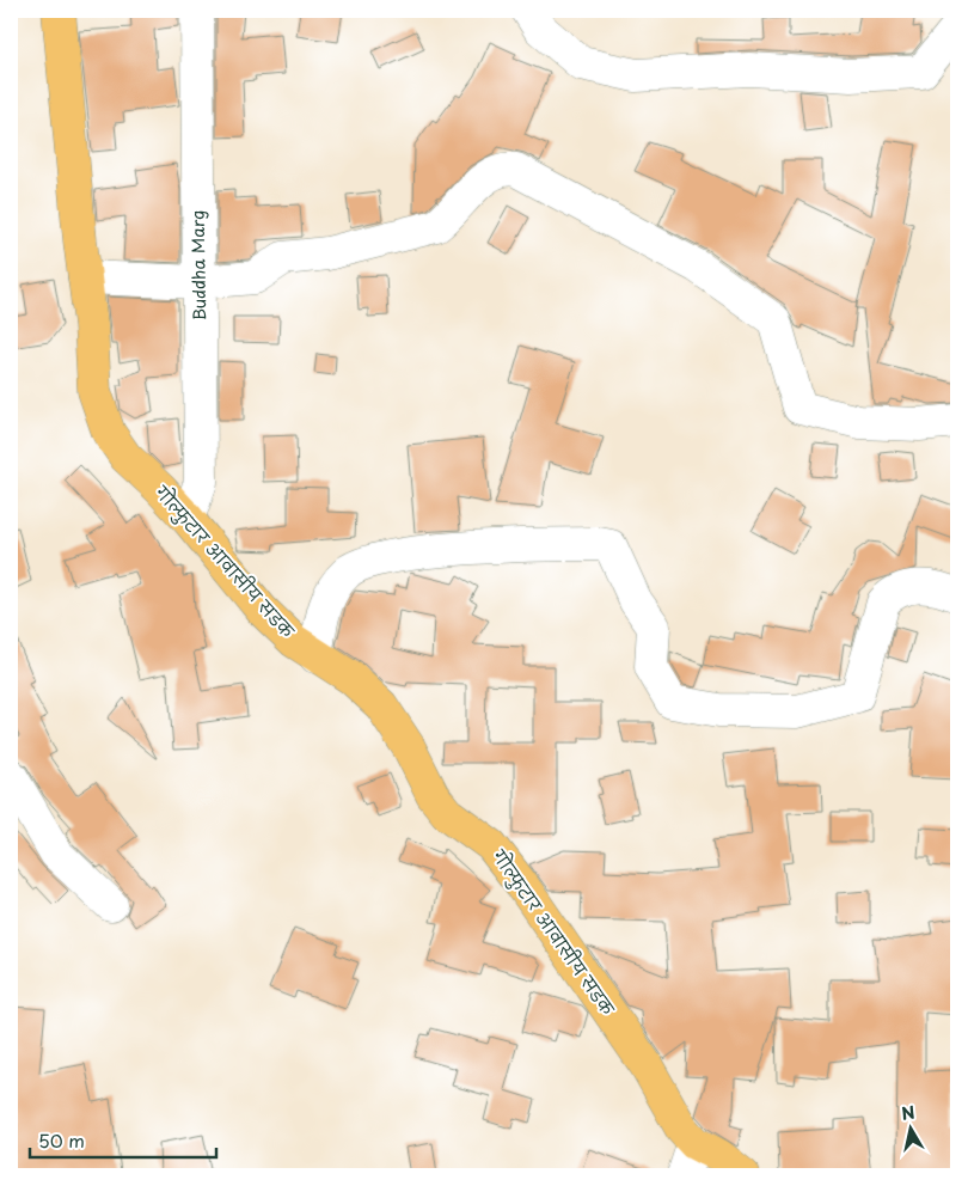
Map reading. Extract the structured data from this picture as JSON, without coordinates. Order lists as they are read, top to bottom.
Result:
{
  "streets": {
    "main road": ["गोल्फुटार आवासीय सडक"],
    "street": ["Buddha Marg"]
  },
  "crossings": [
    ["Buddha Marg", "गोल्फुटार आवासीय सडक"]
  ],
  "scale_bar": "50 m",
  "north": "top"
}
